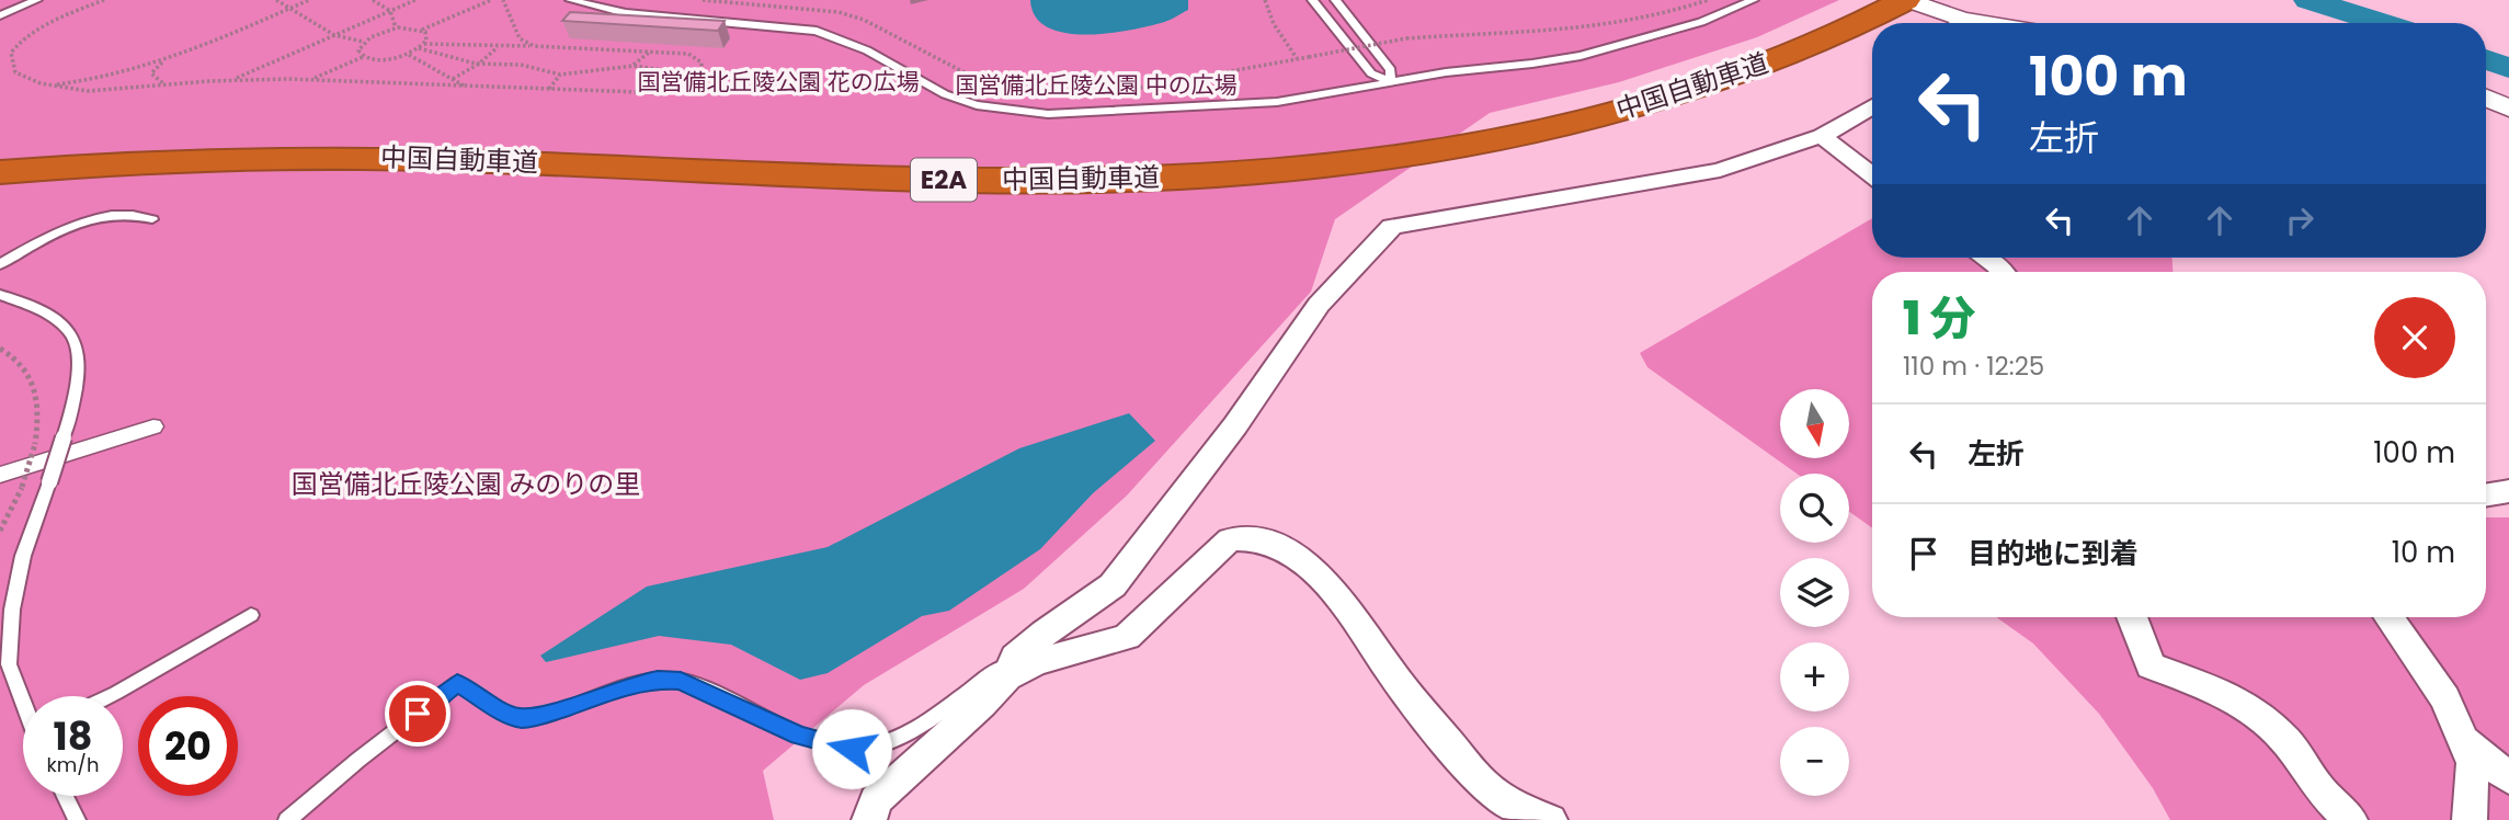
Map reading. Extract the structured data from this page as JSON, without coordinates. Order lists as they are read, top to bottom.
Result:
{
  "streets": {
    "highway": ["中国自動車道", "E2A"]
  },
  "parks": ["国営備北丘陵公園 花の広場", "国営備北丘陵公園 中の広場", "国営備北丘陵公園 みのりの里"],
  "north": "bottom",
  "page": {
    "turn": ["100 m", "左折"],
    "heading": ["1 分", "110 m · 12:25"],
    "map_buttons": ["+", "−"],
    "list": [
      {
        "name": "左折",
        "value": "100 m"
      },
      {
        "name": "目的地に到着",
        "value": "10 m"
      }
    ],
    "speed": "18 km/h",
    "limit": "20"
  }
}
